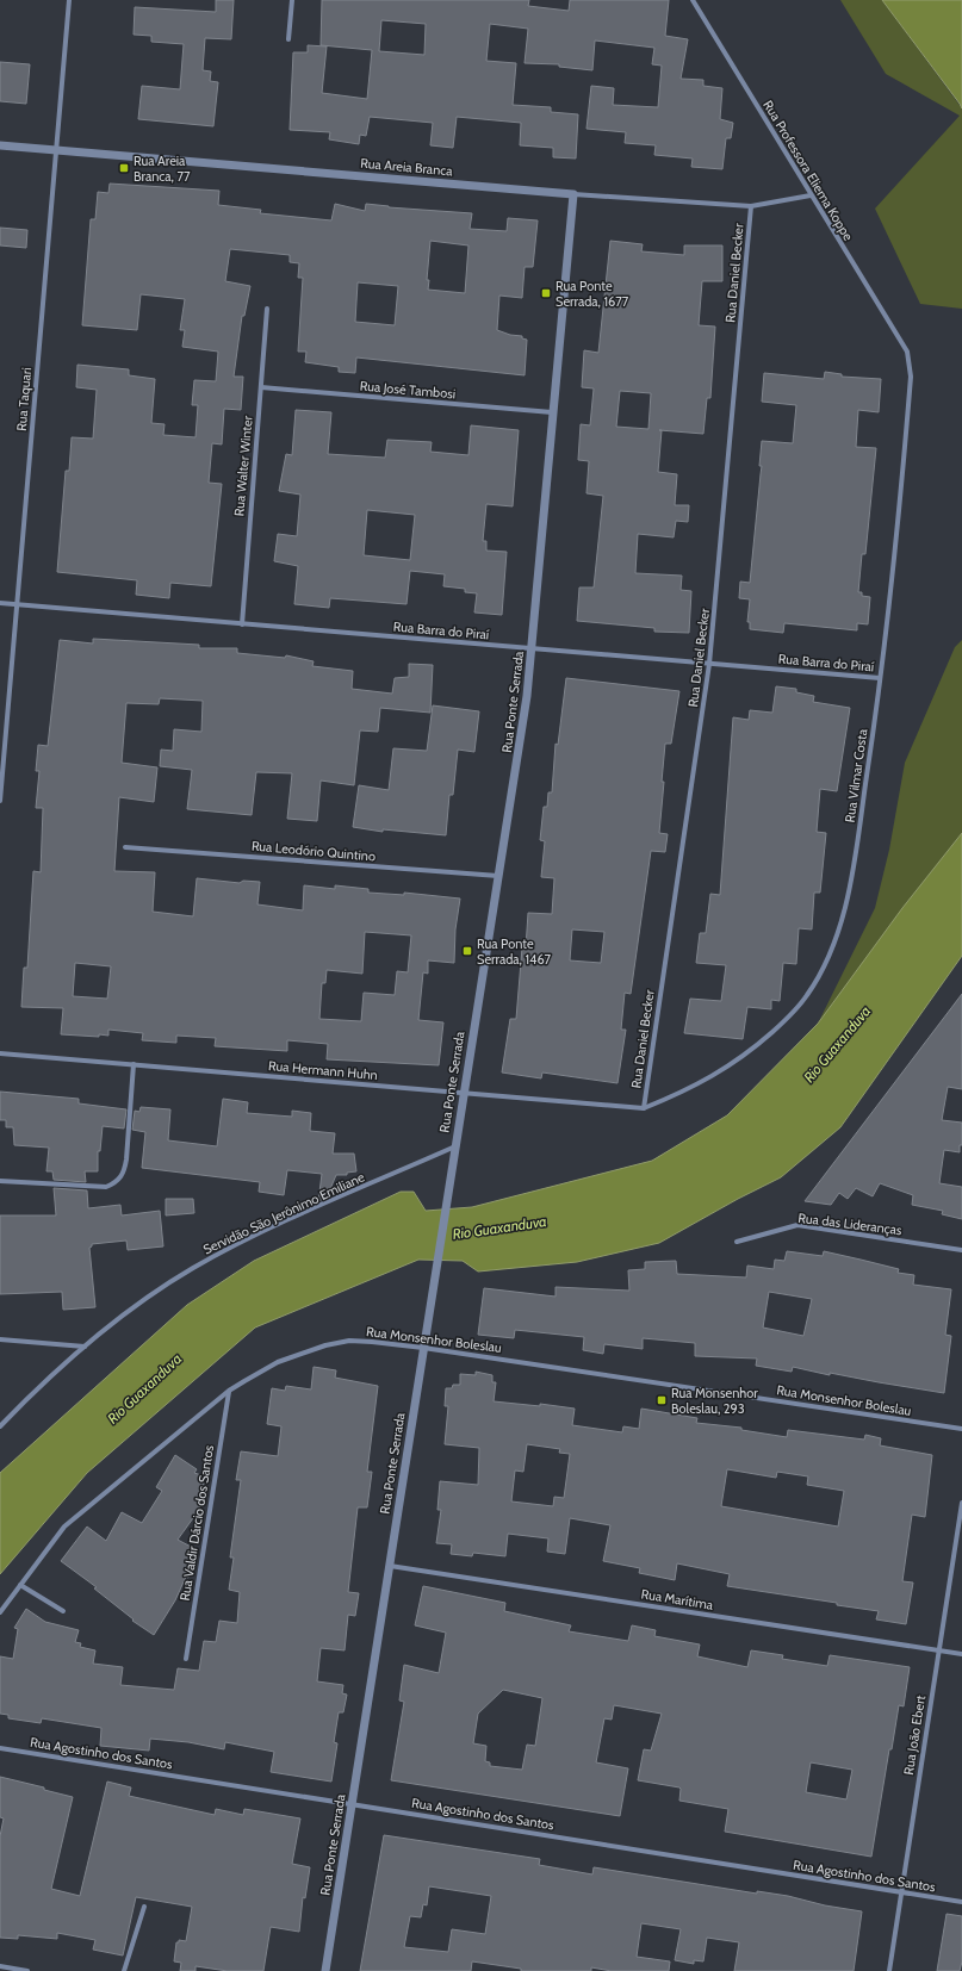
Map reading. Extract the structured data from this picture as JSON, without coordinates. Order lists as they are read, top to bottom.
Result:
{
  "streets": {
    "street": [
      "Rua Areia Branca",
      "Rua Professora Eliema Koppe",
      "Rua Daniel Becker",
      "Rua José Tambosi",
      "Rua Taquari",
      "Rua Walter Winter",
      "Rua Barra do Piraí",
      "Rua Ponte Serrada",
      "Rua Vilmar Costa",
      "Rua Leodório Quintino",
      "Rua Hermann Huhn",
      "Servidão São Jerônimo Emiliane",
      "Rua das Lideranças",
      "Rua Monsenhor Boleslau",
      "Rua Valdir Dárcio dos Santos",
      "Rua Marítima",
      "Rua João Ebert",
      "Rua Agostinho dos Santos"
    ]
  },
  "crossings": [
    ["Rua Areia Branca", "Rua Professora Eliema Koppe"],
    ["Rua Areia Branca", "Rua Daniel Becker"],
    ["Rua Areia Branca", "Rua Taquari"],
    ["Rua Areia Branca", "Rua Ponte Serrada"],
    ["Rua Professora Eliema Koppe", "Rua Vilmar Costa"],
    ["Rua Daniel Becker", "Rua Barra do Piraí"],
    ["Rua Daniel Becker", "Rua Vilmar Costa"],
    ["Rua Daniel Becker", "Rua Hermann Huhn"],
    ["Rua José Tambosi", "Rua Walter Winter"],
    ["Rua José Tambosi", "Rua Ponte Serrada"],
    ["Rua Taquari", "Rua Barra do Piraí"],
    ["Rua Walter Winter", "Rua Barra do Piraí"],
    ["Rua Barra do Piraí", "Rua Ponte Serrada"],
    ["Rua Barra do Piraí", "Rua Vilmar Costa"],
    ["Rua Ponte Serrada", "Rua Leodório Quintino"],
    ["Rua Ponte Serrada", "Rua Hermann Huhn"],
    ["Rua Ponte Serrada", "Servidão São Jerônimo Emiliane"],
    ["Rua Ponte Serrada", "Rua Monsenhor Boleslau"],
    ["Rua Ponte Serrada", "Rua Marítima"],
    ["Rua Ponte Serrada", "Rua Agostinho dos Santos"],
    ["Rua Vilmar Costa", "Rua Hermann Huhn"],
    ["Rua Monsenhor Boleslau", "Rua Valdir Dárcio dos Santos"],
    ["Rua Marítima", "Rua João Ebert"],
    ["Rua João Ebert", "Rua Agostinho dos Santos"]
  ],
  "water": ["Rio Guaxanduva"],
  "places": {
    "transit": [
      "Rua Areia Branca, 77",
      "Rua Ponte Serrada, 1677",
      "Rua Ponte Serrada, 1467",
      "Rua Monsenhor Boleslau, 293"
    ]
  }
}
